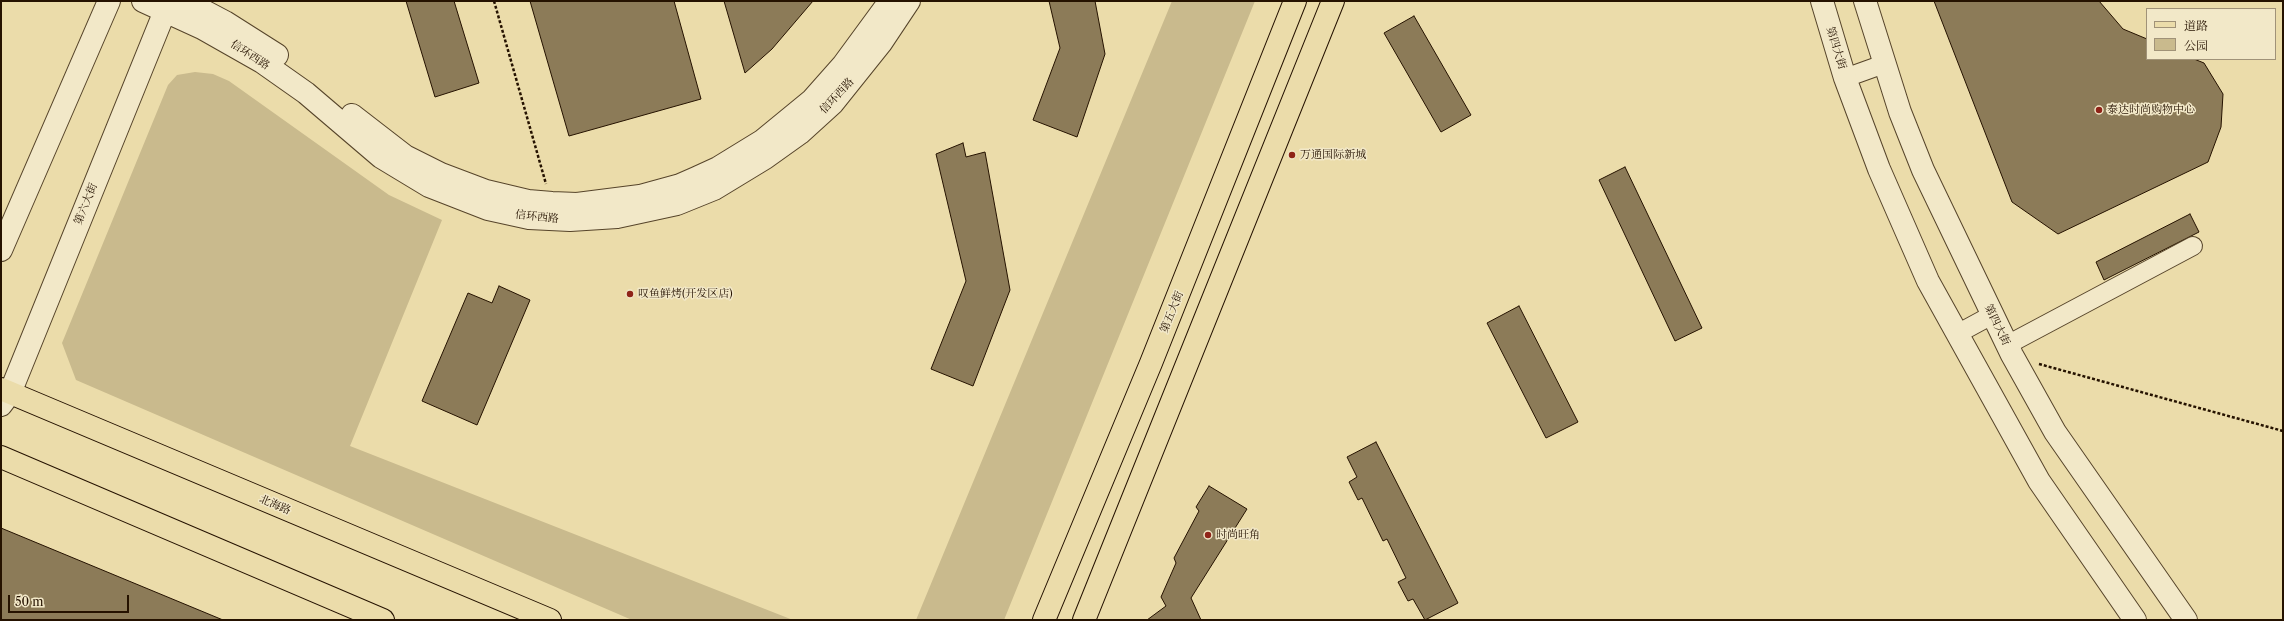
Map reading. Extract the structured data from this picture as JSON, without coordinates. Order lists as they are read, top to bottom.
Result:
{
  "streets": {
    "main road": ["第五大街", "北海路"],
    "street": ["第四大街", "信环西路", "第六大街"]
  },
  "crossings": [
    ["信环西路", "第六大街"],
    ["第六大街", "北海路"]
  ],
  "places": [
    "泰达时尚购物中心",
    "万通国际新城",
    "叹鱼鲜烤(开发区店)",
    "时尚旺角"
  ],
  "legend": ["道路", "公园"],
  "scale_bar": "50 m"
}
